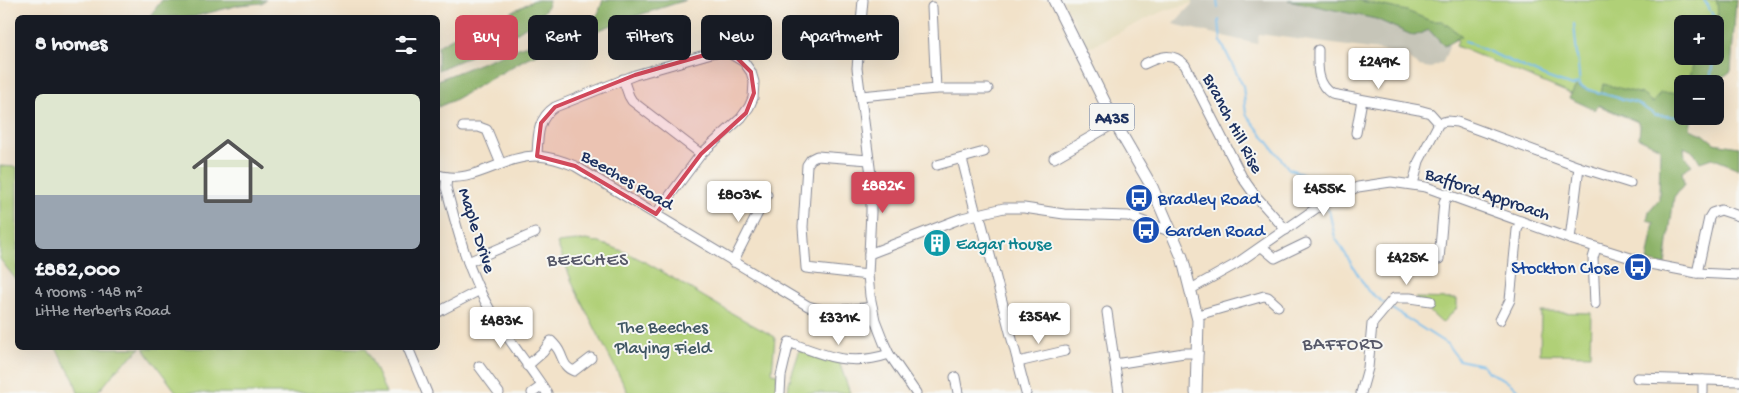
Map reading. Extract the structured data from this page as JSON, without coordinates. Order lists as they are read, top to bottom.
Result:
{
  "streets": {
    "main road": ["A435"],
    "street": [
      "Branch Hill Rise",
      "Beeches Road",
      "Bafford Approach",
      "Maple Drive"
    ]
  },
  "crossings": [
    ["A435", "Bafford Approach"],
    ["Branch Hill Rise", "Bafford Approach"],
    ["Beeches Road", "Maple Drive"]
  ],
  "districts": ["BEECHES", "BAFFORD"],
  "parks": ["The Beeches Playing Field"],
  "places": {
    "bus stop": ["Bradley Road", "Garden Road", "Stockton Close"],
    "building": ["Eagar House"]
  },
  "page": {
    "map_buttons": ["+", "−"],
    "chip": [
      "Buy",
      "Rent",
      "Filters",
      "New",
      "Apartment"
    ],
    "heading": "8 homes",
    "price": [
      "£249K",
      "£882K",
      "£455K",
      "£803K",
      "£425K",
      "£354K",
      "£331K",
      "£483K"
    ],
    "list": [
      {
        "name": "£882,000",
        "note": "4 rooms · 148 m² · Little Herberts Road"
      }
    ]
  }
}
